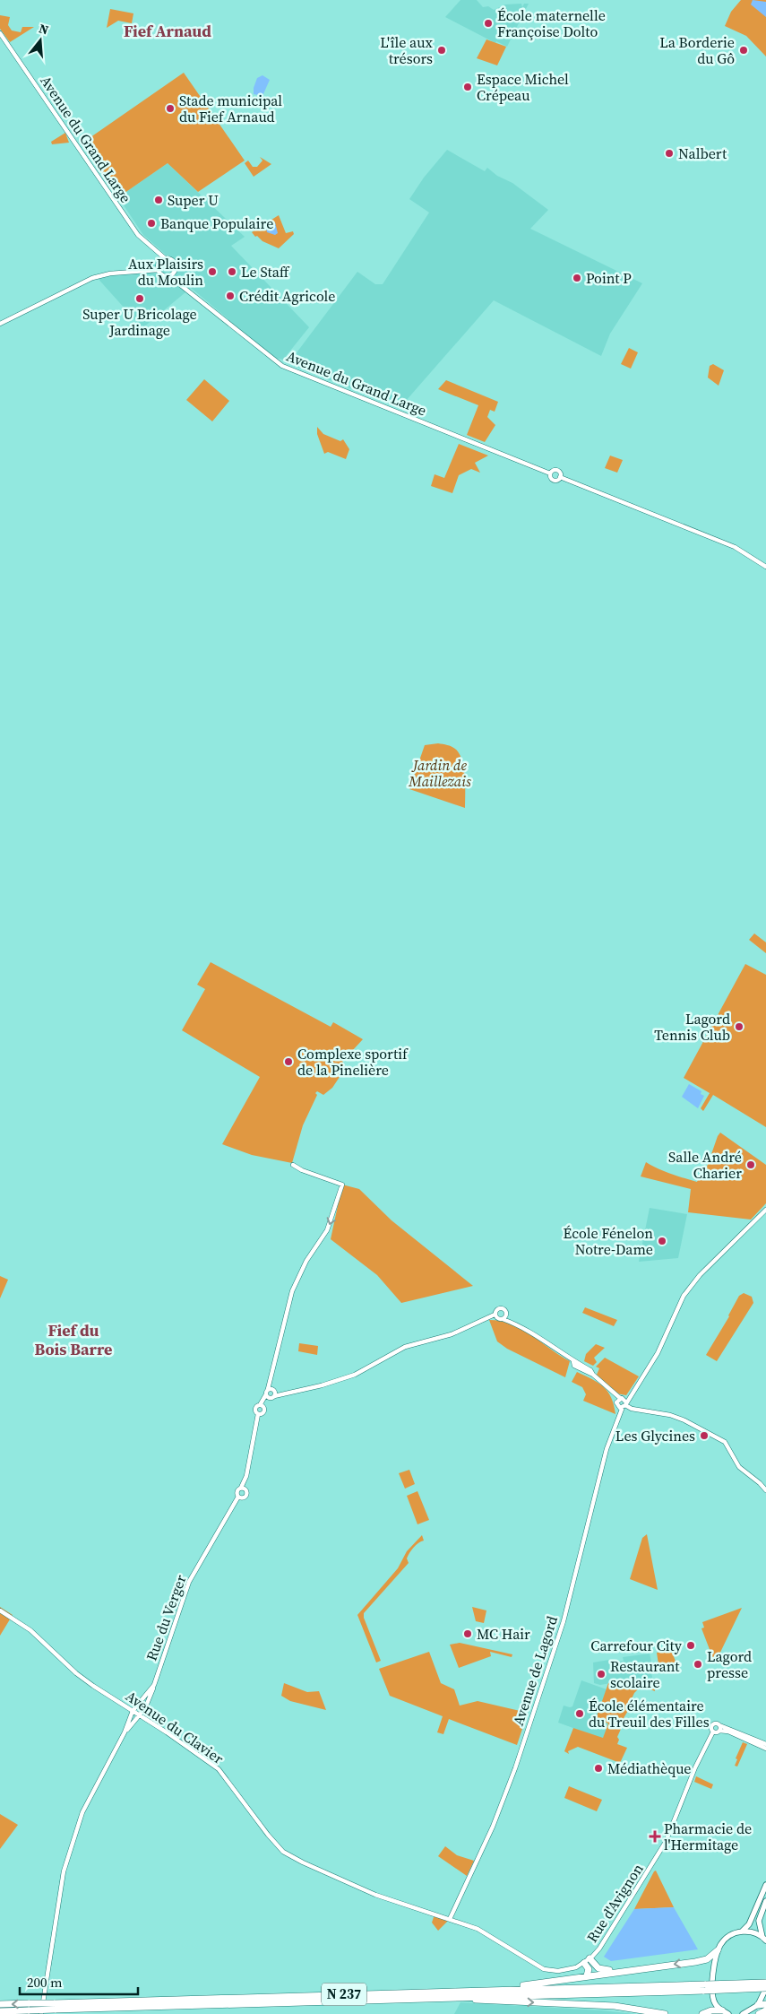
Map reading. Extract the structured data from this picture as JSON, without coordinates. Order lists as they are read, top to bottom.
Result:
{
  "streets": {
    "highway": ["N 237"],
    "street": [
      "Avenue du Grand Large",
      "Rue du Verger",
      "Avenue de Lagord",
      "Avenue du Clavier",
      "Rue d'Avignon"
    ]
  },
  "crossings": [
    ["Rue du Verger", "Avenue du Clavier"],
    ["Avenue de Lagord", "Avenue du Clavier"],
    ["Avenue de Lagord", "Rue d'Avignon"],
    ["Avenue du Clavier", "Rue d'Avignon"]
  ],
  "districts": ["Fief Arnaud", "Fief du Bois Barre"],
  "parks": ["Jardin de Maillezais"],
  "places": {
    "other": [
      "École maternelle Françoise Dolto",
      "L'île aux trésors",
      "La Borderie du Gô",
      "Espace Michel Crépeau",
      "Stade municipal du Fief Arnaud",
      "Nalbert",
      "Super U",
      "Banque Populaire",
      "Aux Plaisirs du Moulin",
      "Le Staff",
      "Point P",
      "Crédit Agricole",
      "Super U Bricolage Jardinage",
      "Lagord Tennis Club",
      "Complexe sportif de la Pinelière",
      "Salle André Charier",
      "École Fénelon Notre-Dame",
      "Les Glycines",
      "MC Hair",
      "Carrefour City",
      "Lagord presse",
      "Restaurant scolaire",
      "École élémentaire du Treuil des Filles",
      "Médiathèque"
    ],
    "health": ["Pharmacie de l'Hermitage"]
  },
  "scale_bar": "200 m",
  "north": "top"
}
